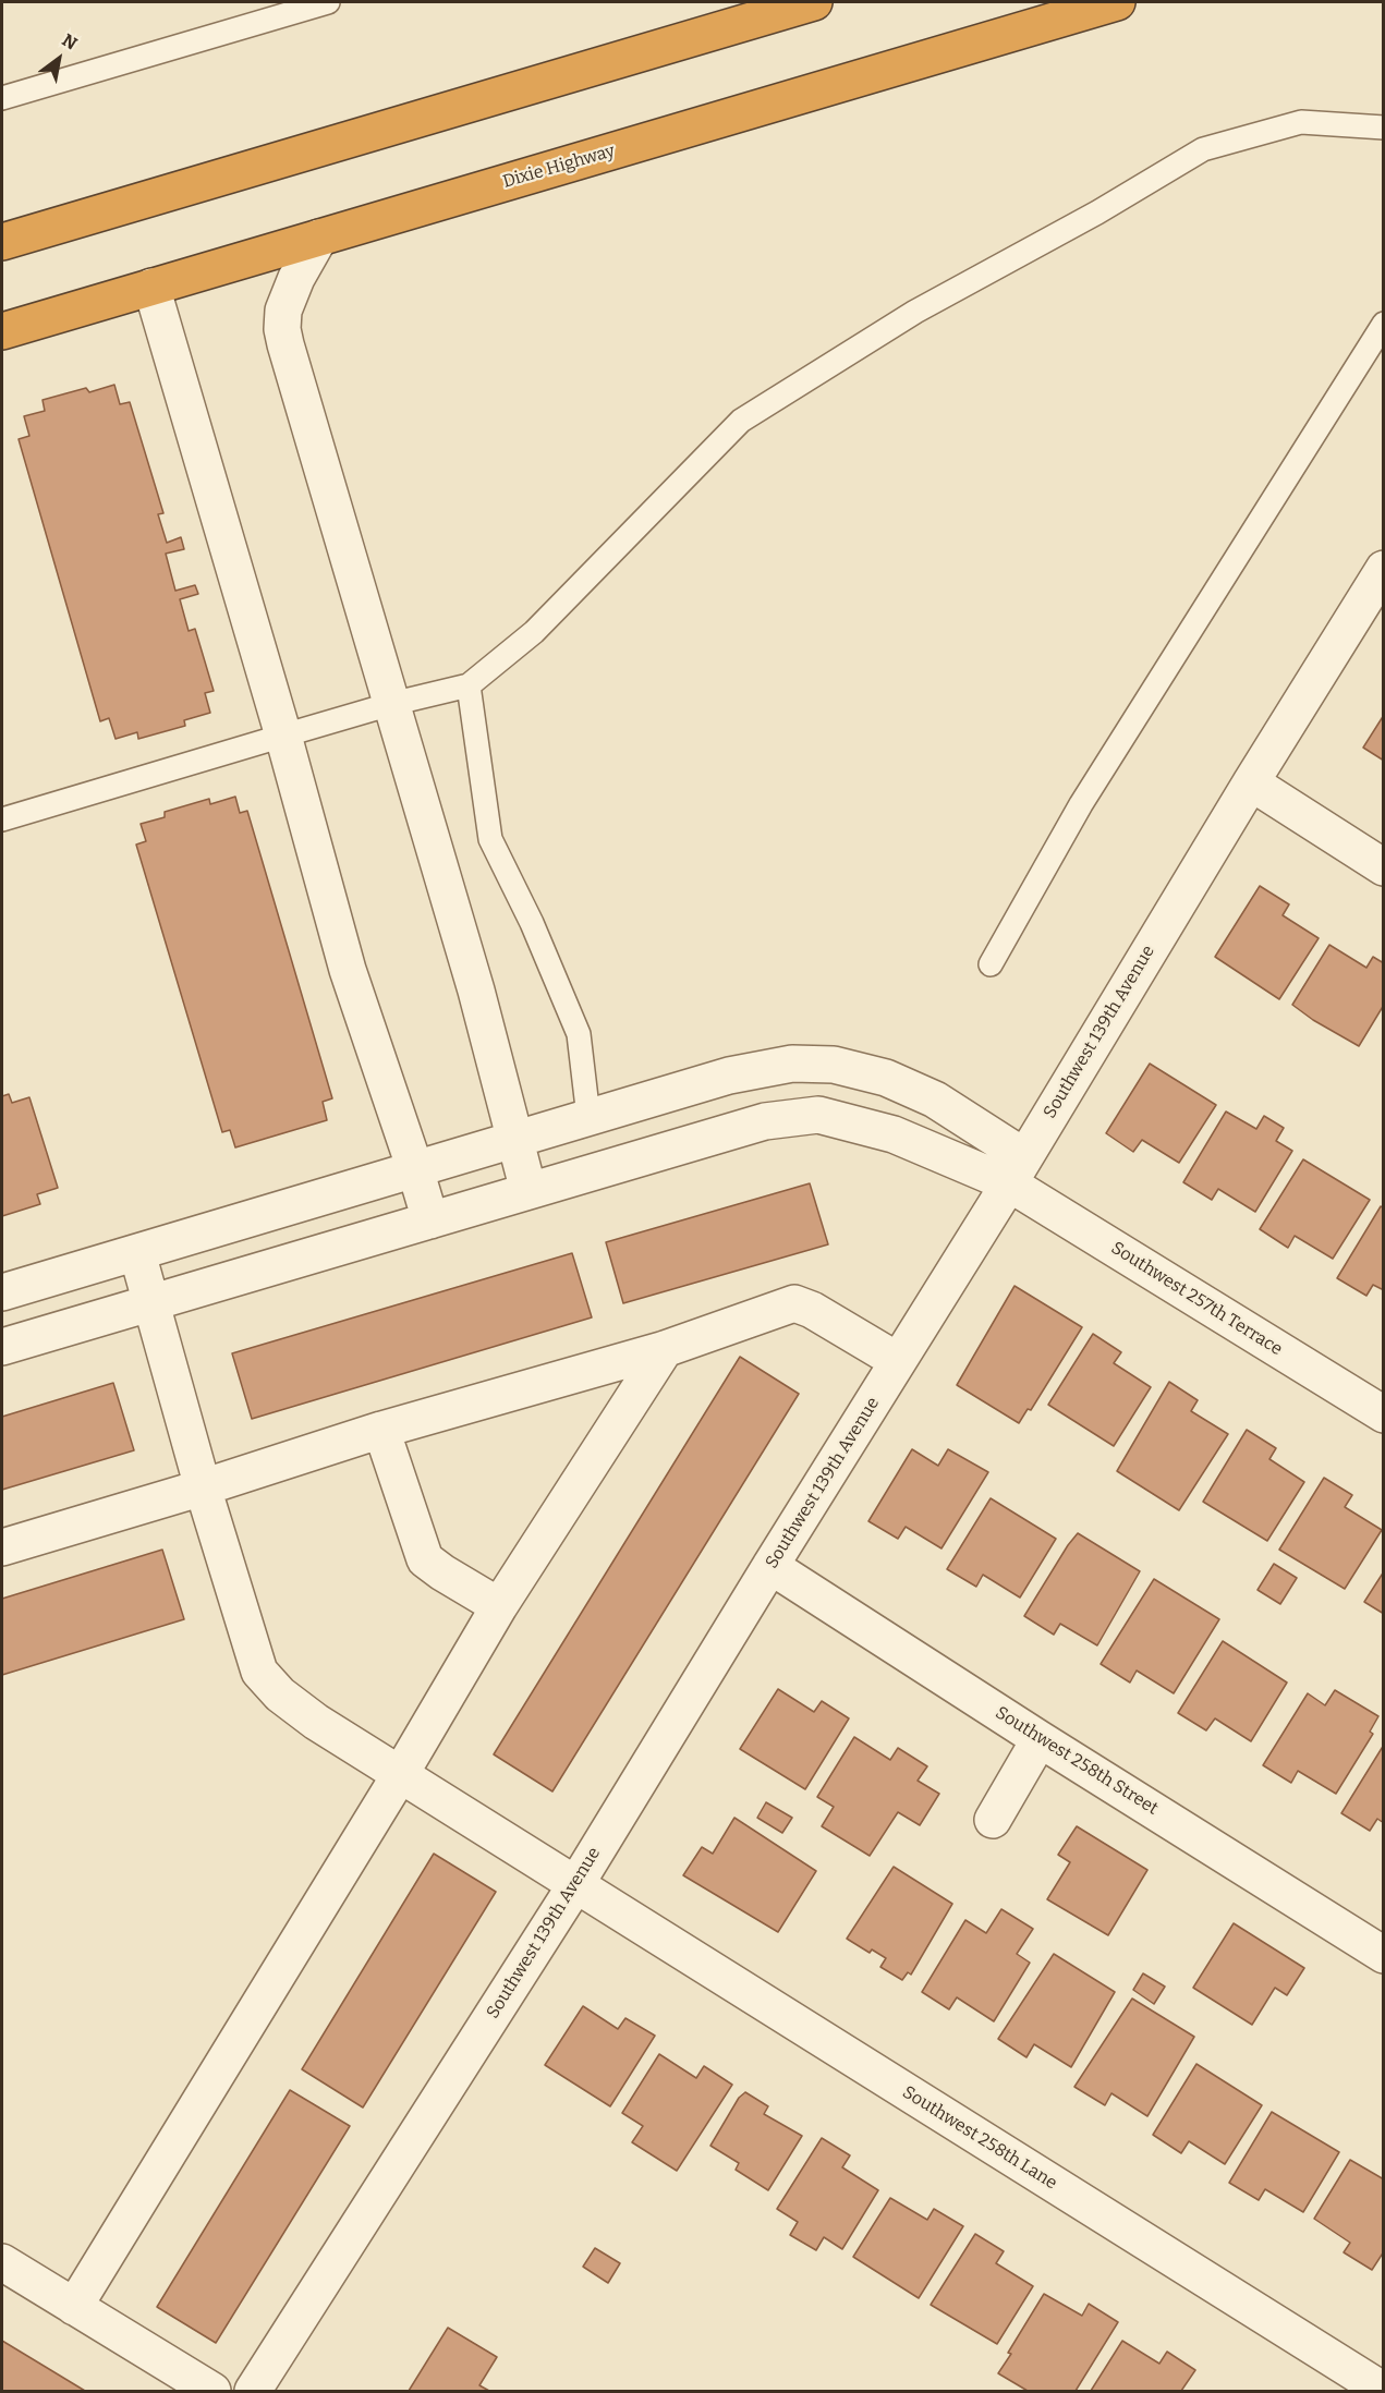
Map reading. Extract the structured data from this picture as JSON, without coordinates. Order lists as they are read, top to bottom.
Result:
{
  "streets": {
    "highway": ["Dixie Highway"],
    "street": [
      "Southwest 139th Avenue",
      "Southwest 257th Terrace",
      "Southwest 258th Street",
      "Southwest 258th Lane"
    ]
  },
  "crossings": [
    ["Southwest 139th Avenue", "Southwest 257th Terrace"],
    ["Southwest 139th Avenue", "Southwest 258th Street"],
    ["Southwest 139th Avenue", "Southwest 258th Lane"]
  ],
  "north": "top right"
}
